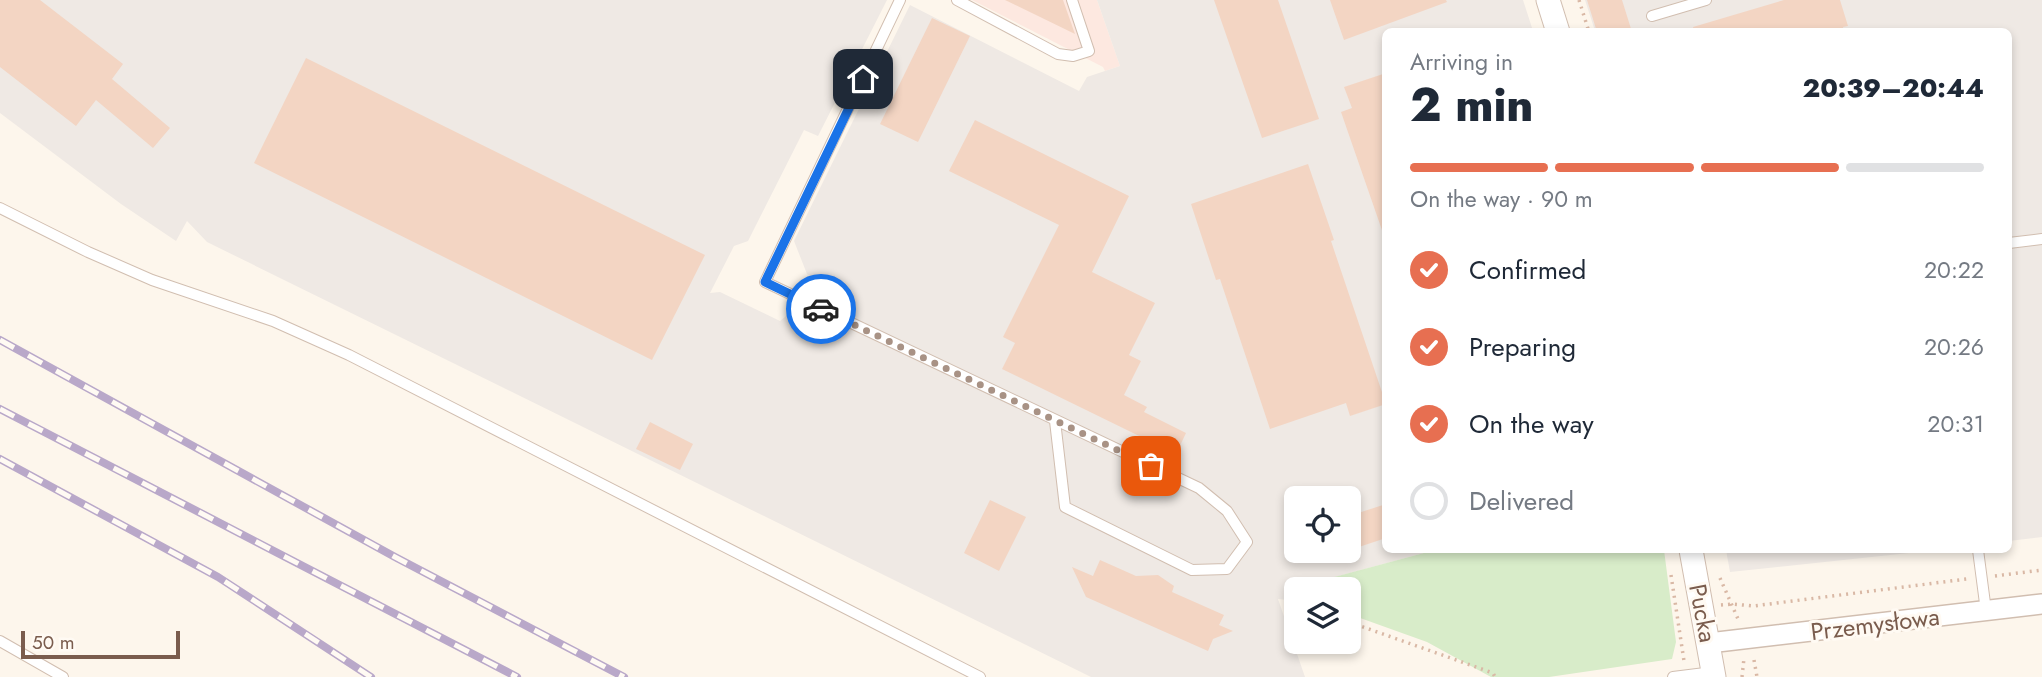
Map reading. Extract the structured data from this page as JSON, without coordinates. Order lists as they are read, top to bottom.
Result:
{
  "streets": {
    "street": ["Pucka", "Przemysłowa"]
  },
  "crossings": [
    ["Pucka", "Przemysłowa"]
  ],
  "scale_bar": "50 m",
  "page": {
    "heading": ["2 min", "Arriving in", "20:39–20:44"],
    "bar": "On the way · 90 m",
    "list": [
      ["Confirmed", "20:22"],
      ["Preparing", "20:26"],
      ["On the way", "20:31"],
      "Delivered"
    ],
    "scale": "50 m"
  }
}
